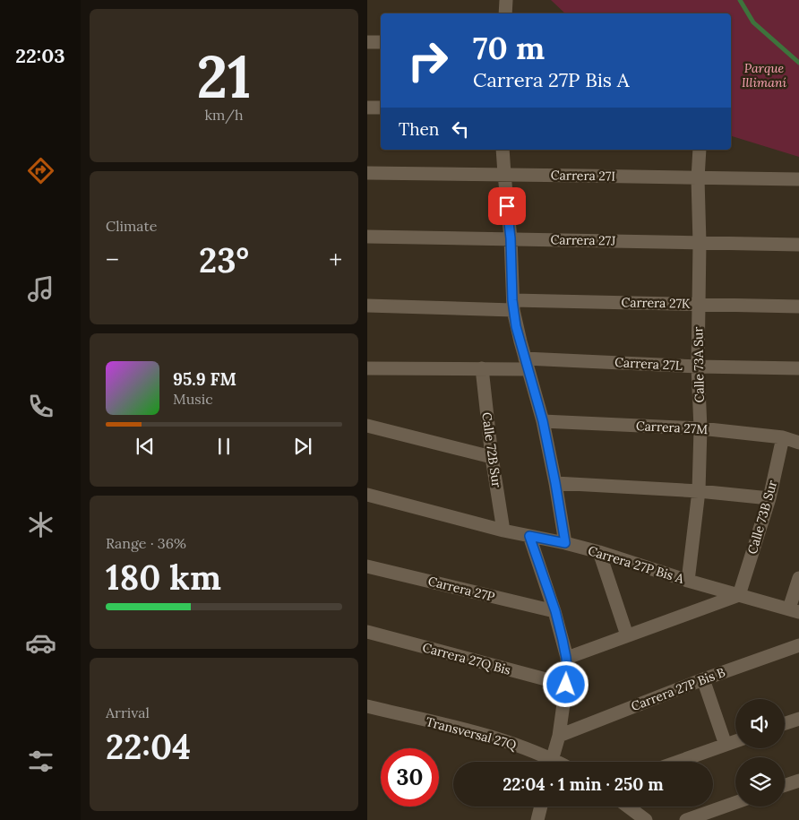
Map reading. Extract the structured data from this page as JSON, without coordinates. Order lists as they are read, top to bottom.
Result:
{
  "streets": {
    "street": [
      "Carrera 27I",
      "Carrera 27J",
      "Carrera 27K",
      "Carrera 27L",
      "Calle 73A Sur",
      "Carrera 27M",
      "Calle 72B Sur",
      "Calle 73B Sur",
      "Carrera 27P Bis A",
      "Carrera 27P",
      "Carrera 27Q Bis",
      "Carrera 27P Bis B",
      "Transversal 27Q"
    ]
  },
  "crossings": [
    ["Carrera 27I", "Calle 73A Sur"],
    ["Carrera 27J", "Calle 73A Sur"],
    ["Carrera 27K", "Calle 73A Sur"],
    ["Carrera 27L", "Calle 73A Sur"],
    ["Carrera 27L", "Calle 72B Sur"],
    ["Calle 73A Sur", "Carrera 27M"],
    ["Calle 73A Sur", "Carrera 27P Bis A"],
    ["Carrera 27M", "Calle 73B Sur"],
    ["Calle 72B Sur", "Carrera 27P Bis A"],
    ["Calle 73B Sur", "Carrera 27P Bis A"]
  ],
  "parks": ["Parque Illimaní"],
  "page": {
    "tabs": "22:03",
    "tile": [
      ["21", "km/h"],
      "Climate",
      ["Range · 36%", "180 km"],
      ["Arrival", "22:04"]
    ],
    "turn": ["70 m", "Carrera 27P Bis A"],
    "then": "Then",
    "heat": ["−", "23°", "+"],
    "song": ["95.9 FM", "Music"],
    "limit": "30",
    "trip": "22:04 · 1 min · 250 m"
  }
}
